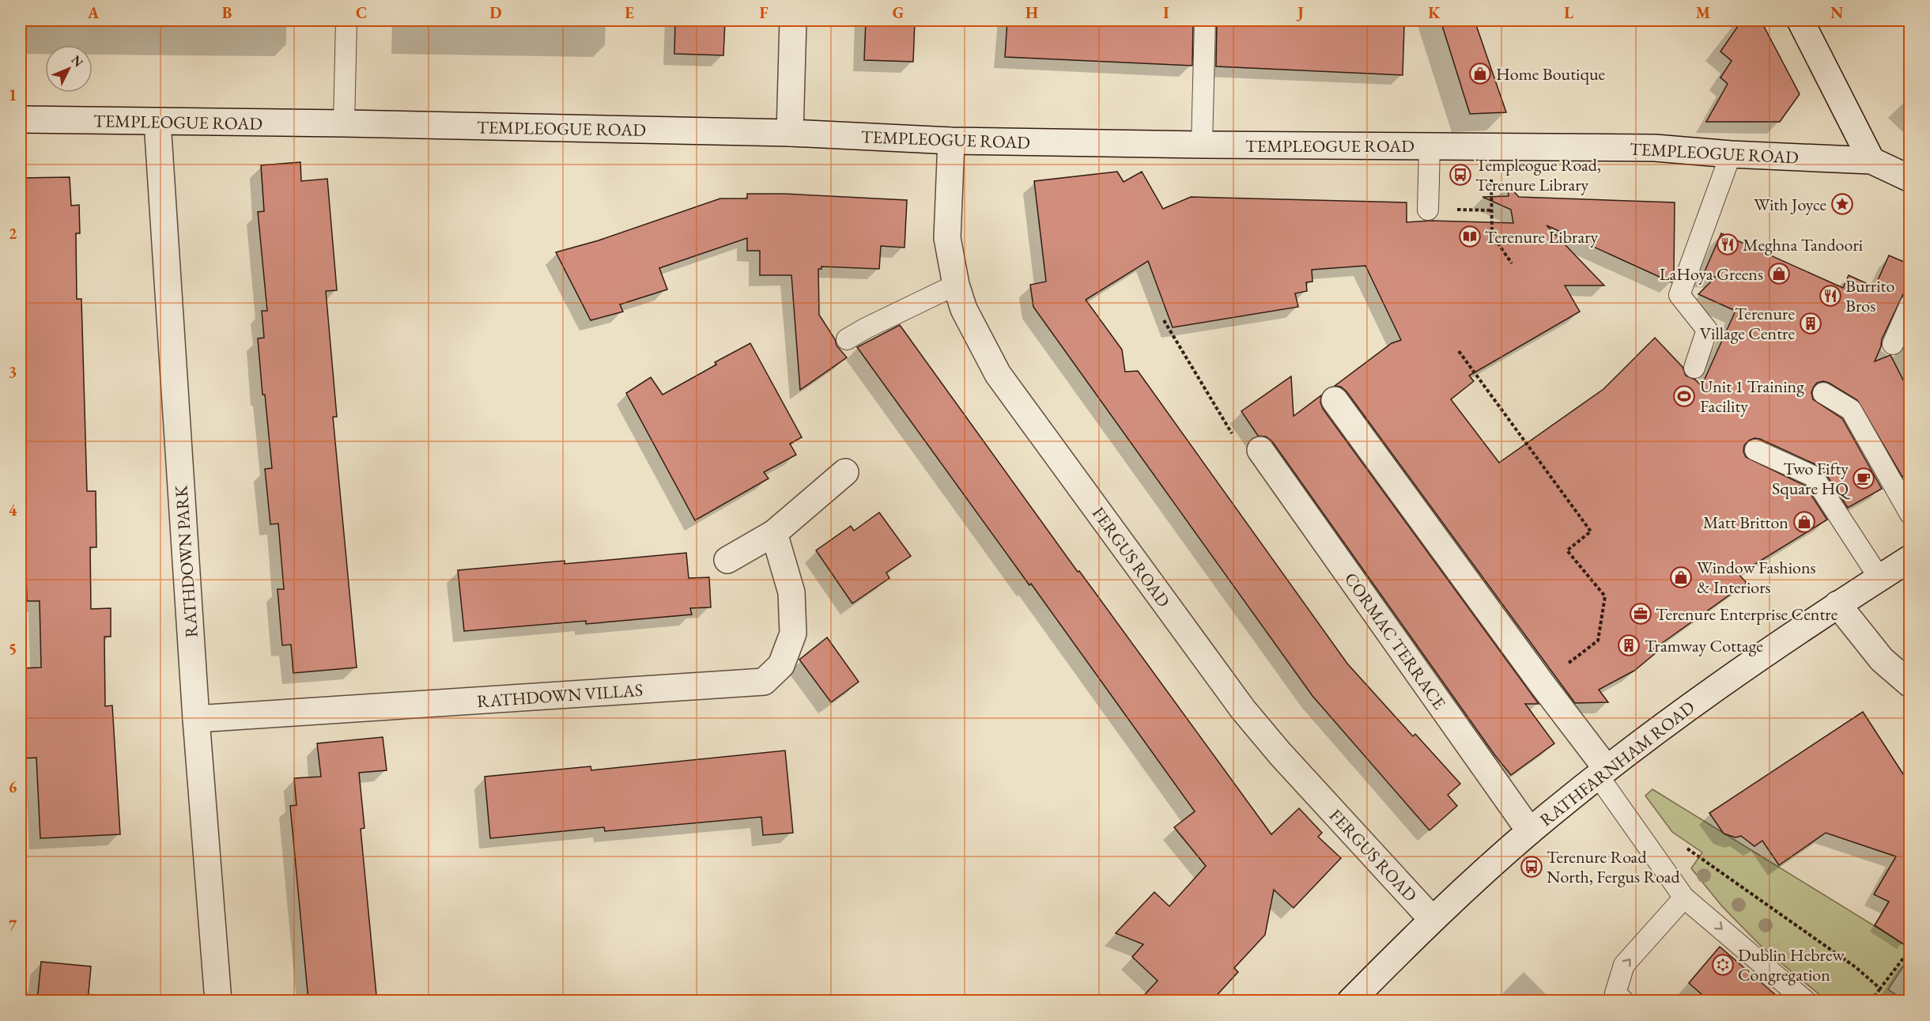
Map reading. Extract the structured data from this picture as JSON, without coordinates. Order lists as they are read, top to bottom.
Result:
{
  "streets": {
    "street": [
      "TEMPLEOGUE ROAD",
      "FERGUS ROAD",
      "RATHDOWN PARK",
      "CORMAC TERRACE",
      "RATHDOWN VILLAS",
      "RATHFARNHAM ROAD"
    ]
  },
  "crossings": [
    ["TEMPLEOGUE ROAD", "FERGUS ROAD"],
    ["TEMPLEOGUE ROAD", "RATHDOWN PARK"],
    ["FERGUS ROAD", "RATHFARNHAM ROAD"],
    ["RATHDOWN PARK", "RATHDOWN VILLAS"],
    ["CORMAC TERRACE", "RATHFARNHAM ROAD"]
  ],
  "places": {
    "shop": [
      "Home Boutique",
      "LaHoya Greens",
      "Matt Britton",
      "Window Fashions & Interiors"
    ],
    "bus stop": ["Templeogue Road, Terenure Library", "Terenure Road North, Fergus Road"],
    "place": ["With Joyce"],
    "library": ["Terenure Library"],
    "restaurant": ["Meghna Tandoori", "Burrito Bros"],
    "building": ["Terenure Village Centre", "Tramway Cottage"],
    "sports": ["Unit 1 Training Facility"],
    "cafe": ["Two Fifty Square HQ"],
    "office": ["Terenure Enterprise Centre"],
    "synagogue": ["Dublin Hebrew Congregation"]
  },
  "north": "top right",
  "grid": {
    "columns": [
      "A",
      "B",
      "C",
      "D",
      "E",
      "F",
      "G",
      "H",
      "I",
      "J",
      "K",
      "L",
      "M",
      "N"
    ],
    "rows": [
      "1",
      "2",
      "3",
      "4",
      "5",
      "6",
      "7"
    ]
  }
}
